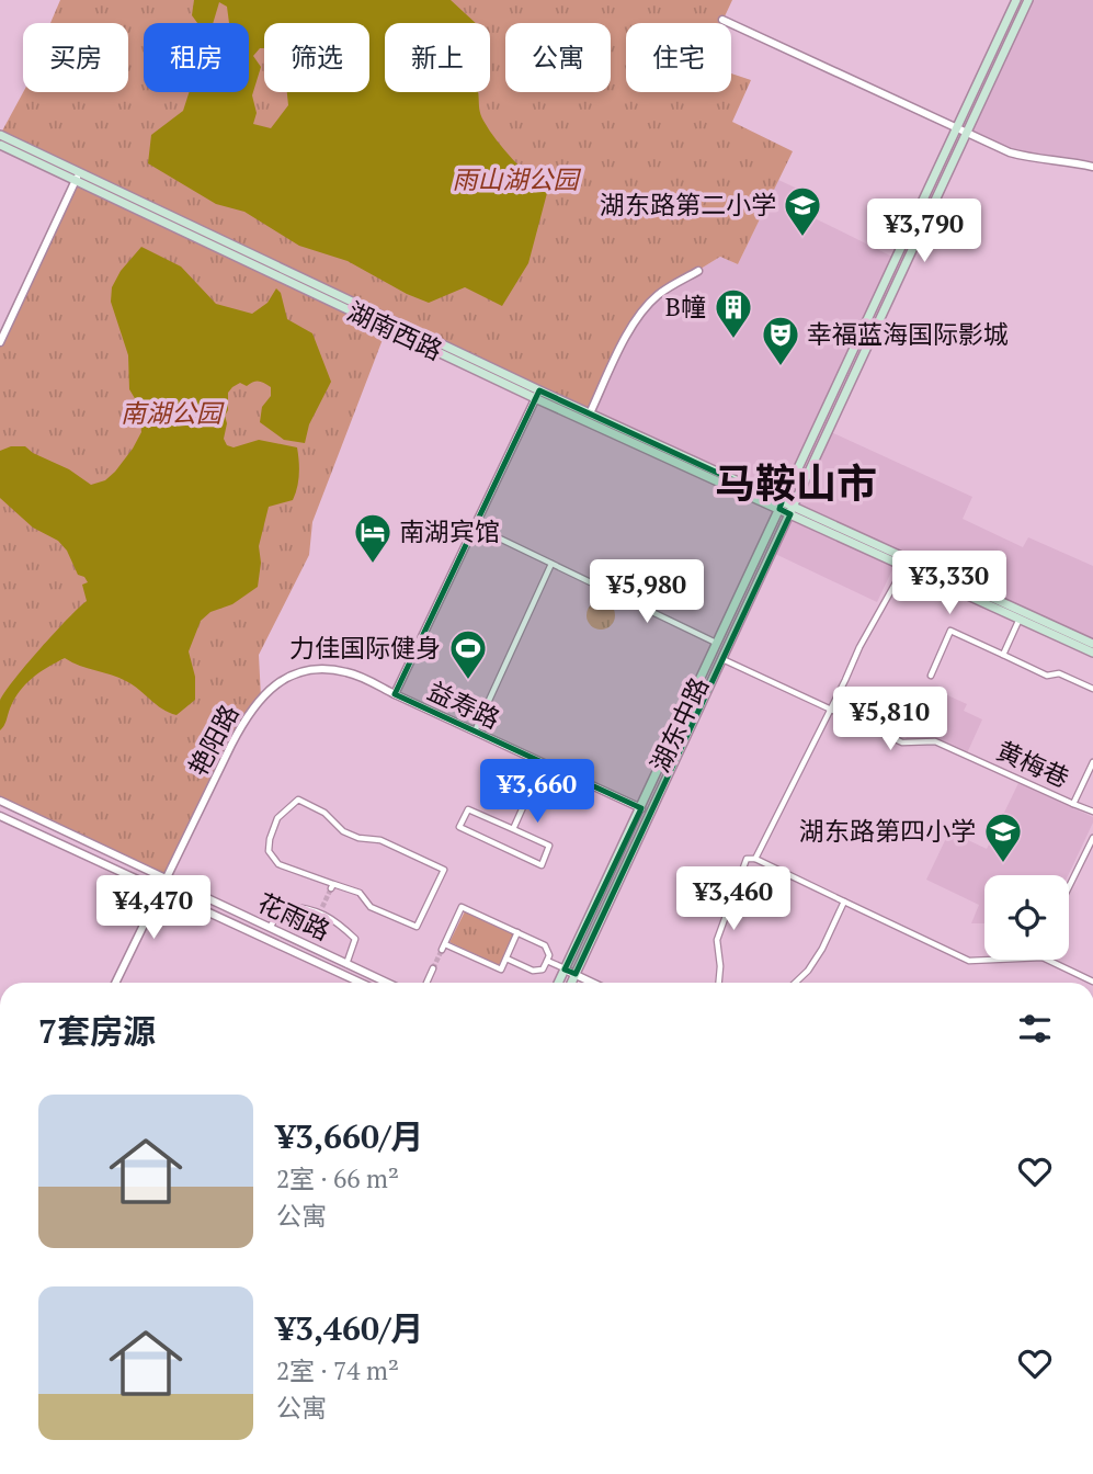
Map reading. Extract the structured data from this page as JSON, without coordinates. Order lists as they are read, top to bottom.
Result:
{
  "streets": {
    "main road": ["湖南西路", "湖东中路"],
    "street": [
      "益寿路",
      "艳阳路",
      "黄梅巷",
      "花雨路"
    ]
  },
  "crossings": [
    ["湖南西路", "湖东中路"],
    ["益寿路", "湖东中路"],
    ["益寿路", "艳阳路"],
    ["湖东中路", "黄梅巷"],
    ["艳阳路", "花雨路"]
  ],
  "districts": ["马鞍山市"],
  "parks": ["雨山湖公园", "南湖公园"],
  "places": {
    "school or university": ["湖东路第二小学", "湖东路第四小学"],
    "building": ["B幢"],
    "theatre": ["幸福蓝海国际影城"],
    "hotel": ["南湖宾馆"],
    "sports": ["力佳国际健身"]
  },
  "page": {
    "chip": [
      "买房",
      "租房",
      "筛选",
      "新上",
      "公寓",
      "住宅"
    ],
    "price": [
      "¥3,790",
      "¥3,330",
      "¥5,980",
      "¥5,810",
      "¥3,660",
      "¥3,460",
      "¥4,470"
    ],
    "heading": "7套房源",
    "list": [
      {
        "name": "¥3,660/月",
        "note": "2室 · 66 m² · 公寓"
      },
      {
        "name": "¥3,460/月",
        "note": "2室 · 74 m² · 公寓"
      }
    ]
  }
}
